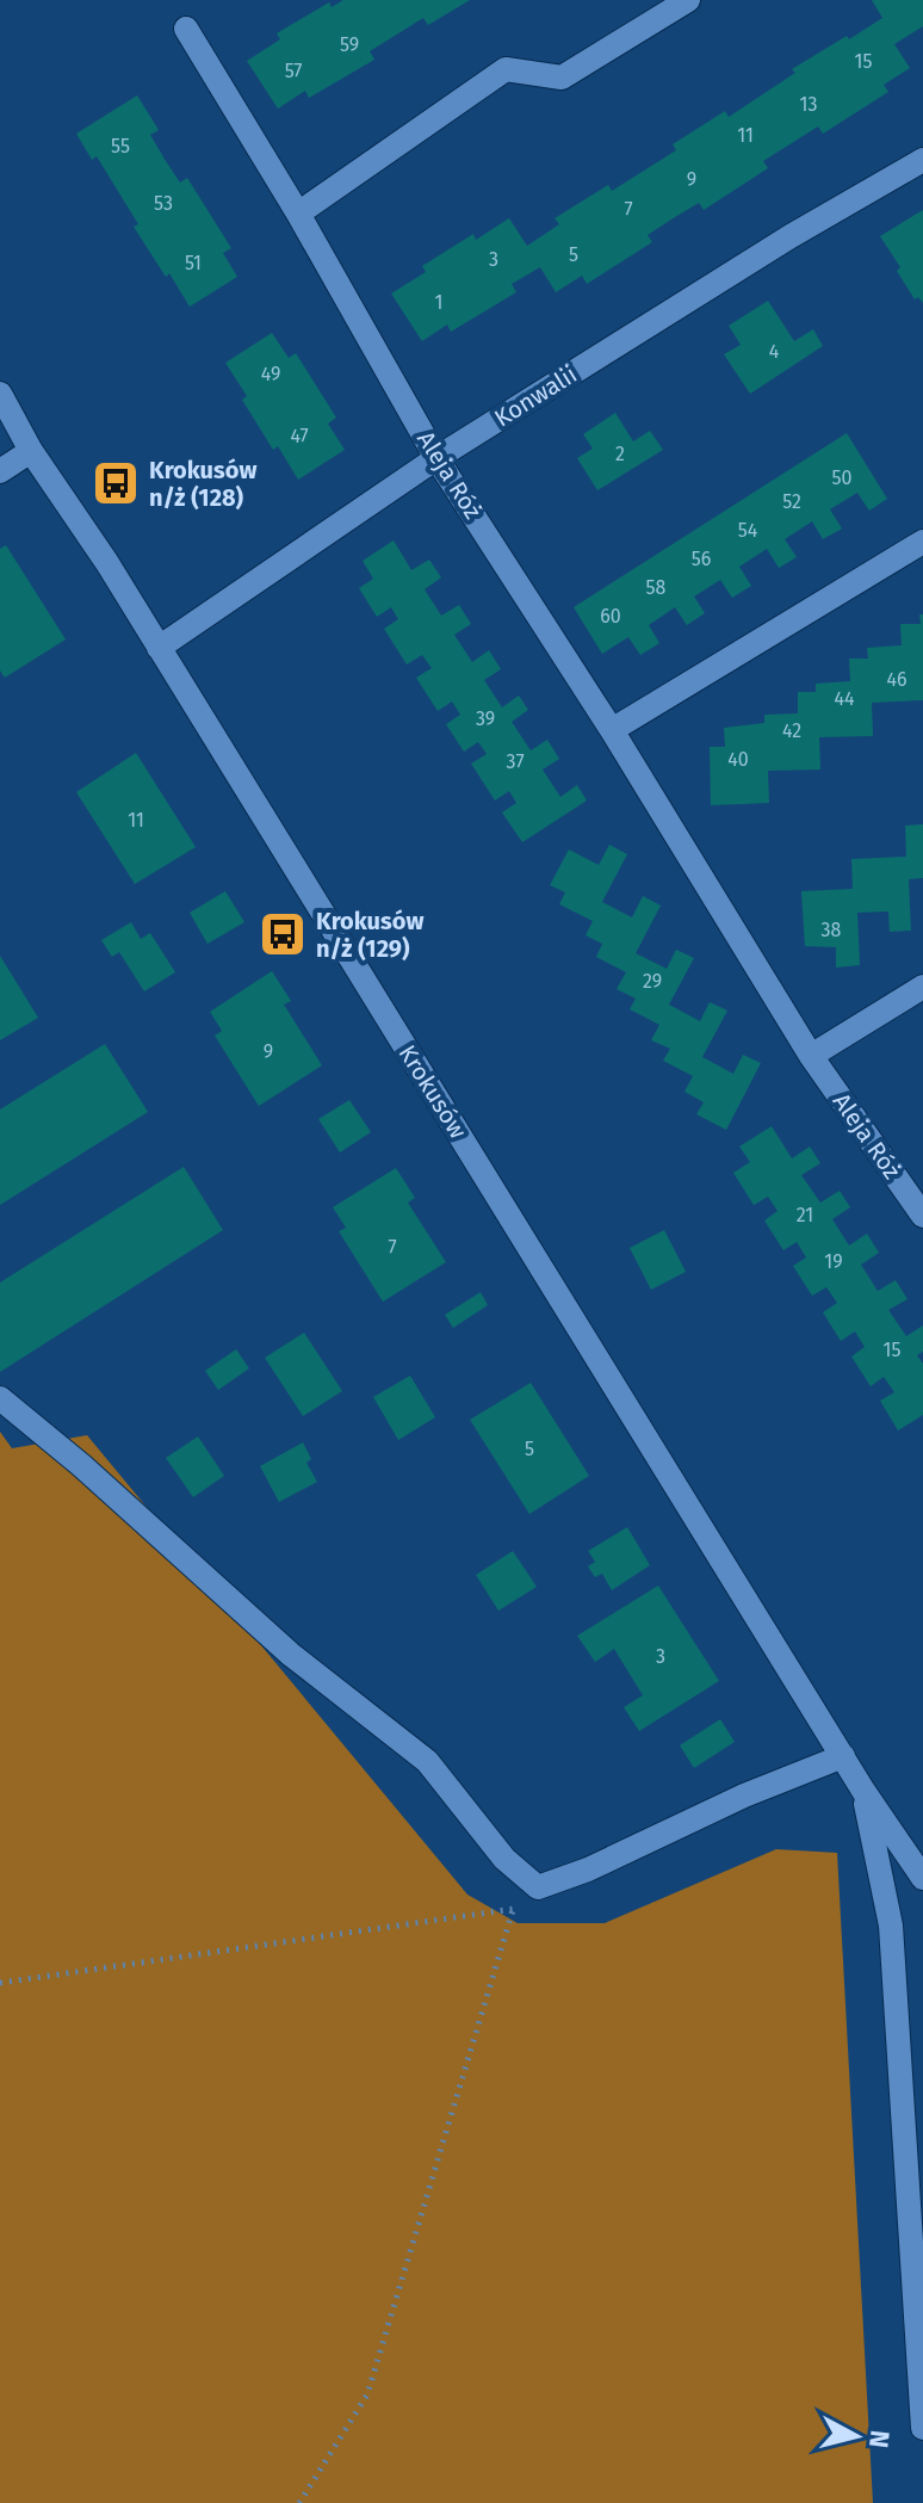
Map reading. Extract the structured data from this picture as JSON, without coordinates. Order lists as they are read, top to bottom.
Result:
{
  "streets": {
    "street": ["Konwalii", "Aleja Róż", "Krokusów"]
  },
  "crossings": [
    ["Konwalii", "Aleja Róż"],
    ["Konwalii", "Krokusów"]
  ],
  "places": {
    "bus stop": ["Krokusów n/ż (128)", "Krokusów n/ż (129)"]
  },
  "house_numbers": [
    "59",
    "15",
    "57",
    "13",
    "11",
    "55",
    "9",
    "53",
    "7",
    "5",
    "3",
    "51",
    "1",
    "4",
    "49",
    "47",
    "2",
    "50",
    "52",
    "54",
    "56",
    "58",
    "60",
    "46",
    "44",
    "39",
    "42",
    "40",
    "37",
    "11",
    "38",
    "29",
    "9",
    "21",
    "7",
    "19",
    "15",
    "5",
    "3"
  ],
  "north": "right"
}
